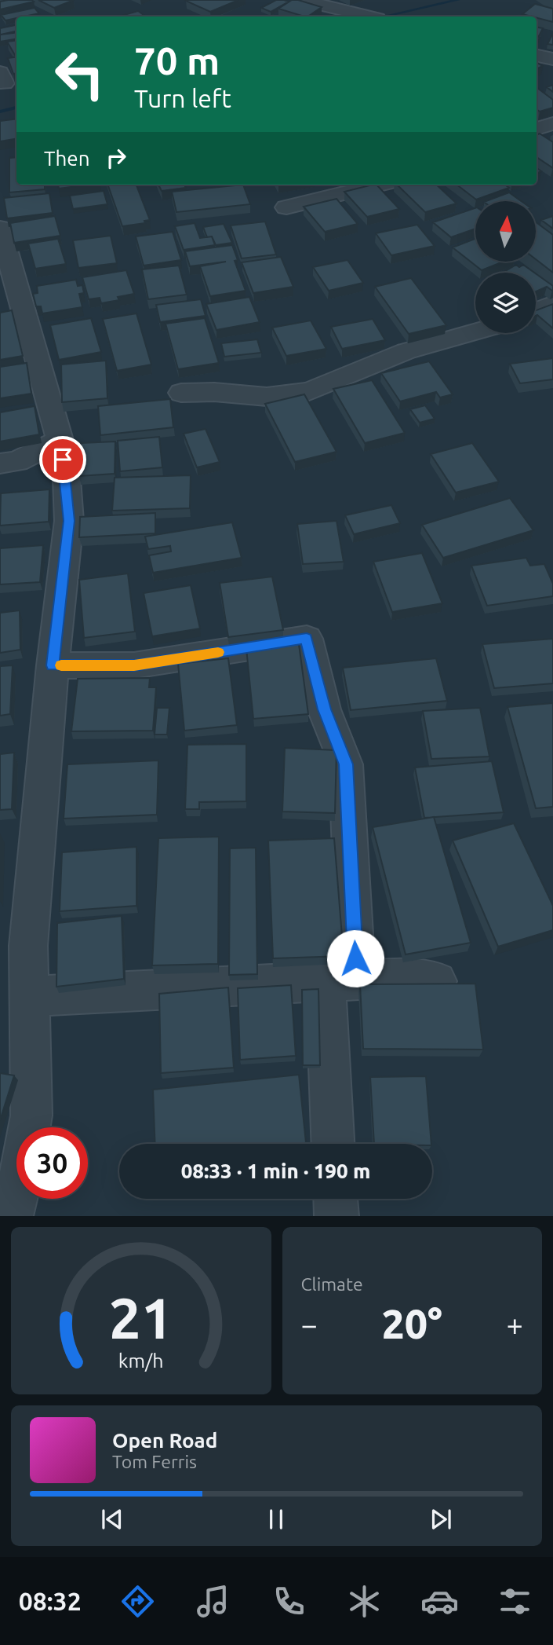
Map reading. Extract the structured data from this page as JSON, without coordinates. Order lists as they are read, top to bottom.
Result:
{
  "north": "top",
  "page": {
    "turn": ["70 m", "Turn left"],
    "then": "Then",
    "limit": "30",
    "trip": "08:33 · 1 min · 190 m",
    "tile": "Climate",
    "heat": ["−", "20°", "+"],
    "song": ["Open Road", "Tom Ferris"],
    "tabs": "08:32",
    "gauge": ["21", "km/h"]
  }
}
